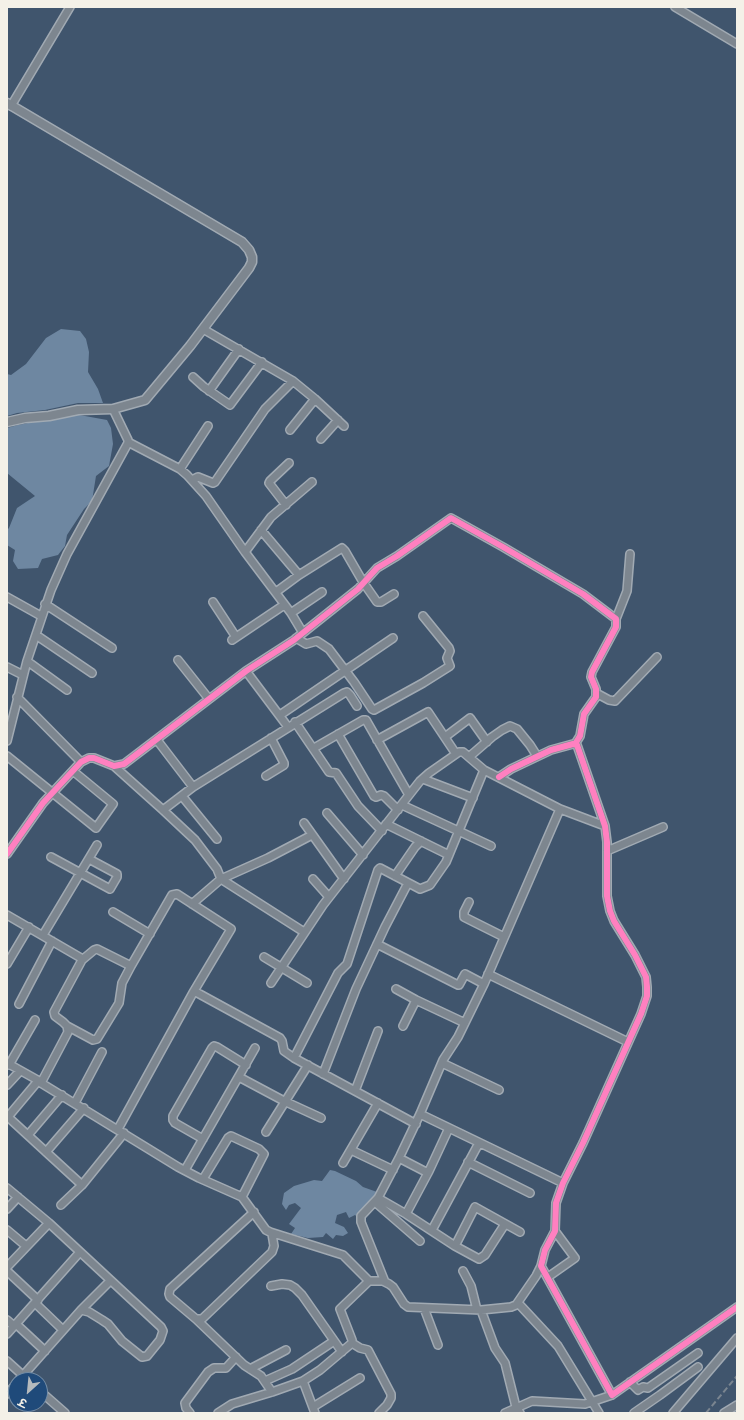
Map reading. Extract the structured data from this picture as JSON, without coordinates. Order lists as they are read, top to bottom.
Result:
{
  "north": "bottom left"
}
